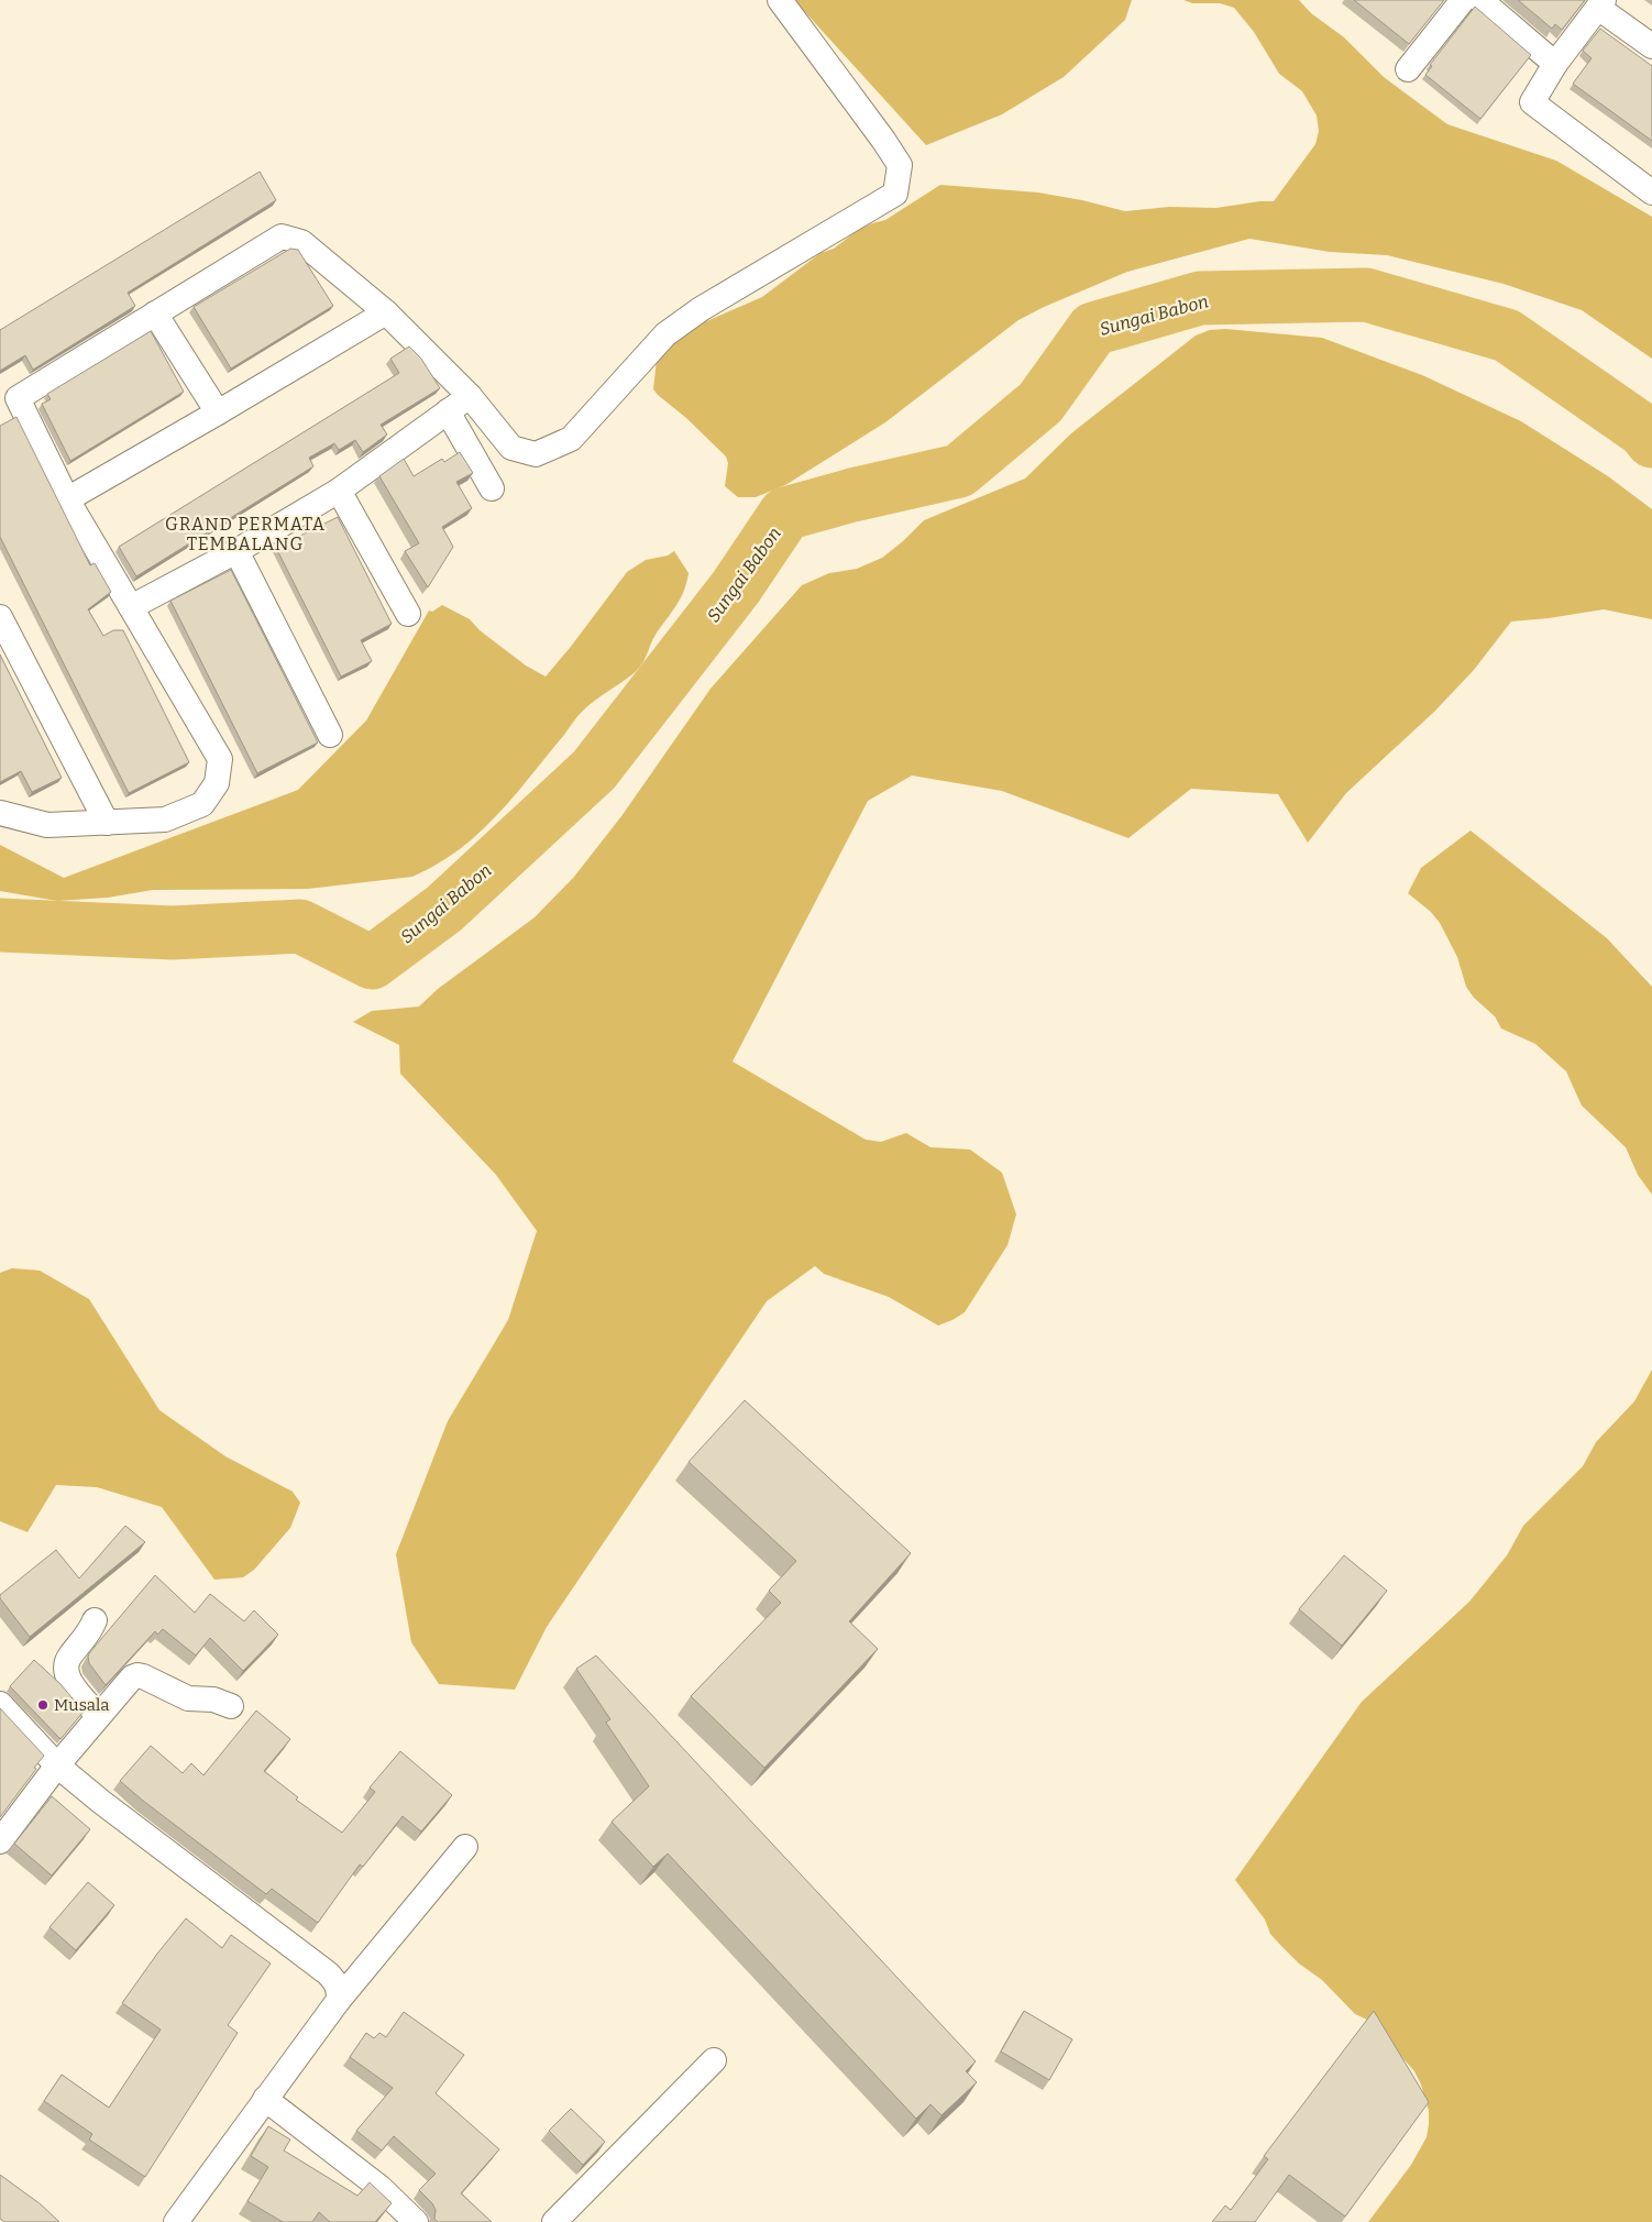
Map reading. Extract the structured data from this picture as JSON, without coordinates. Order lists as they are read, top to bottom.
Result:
{
  "districts": ["GRAND PERMATA TEMBALANG"],
  "water": ["Sungai Babon"],
  "places": ["Musala"]
}
